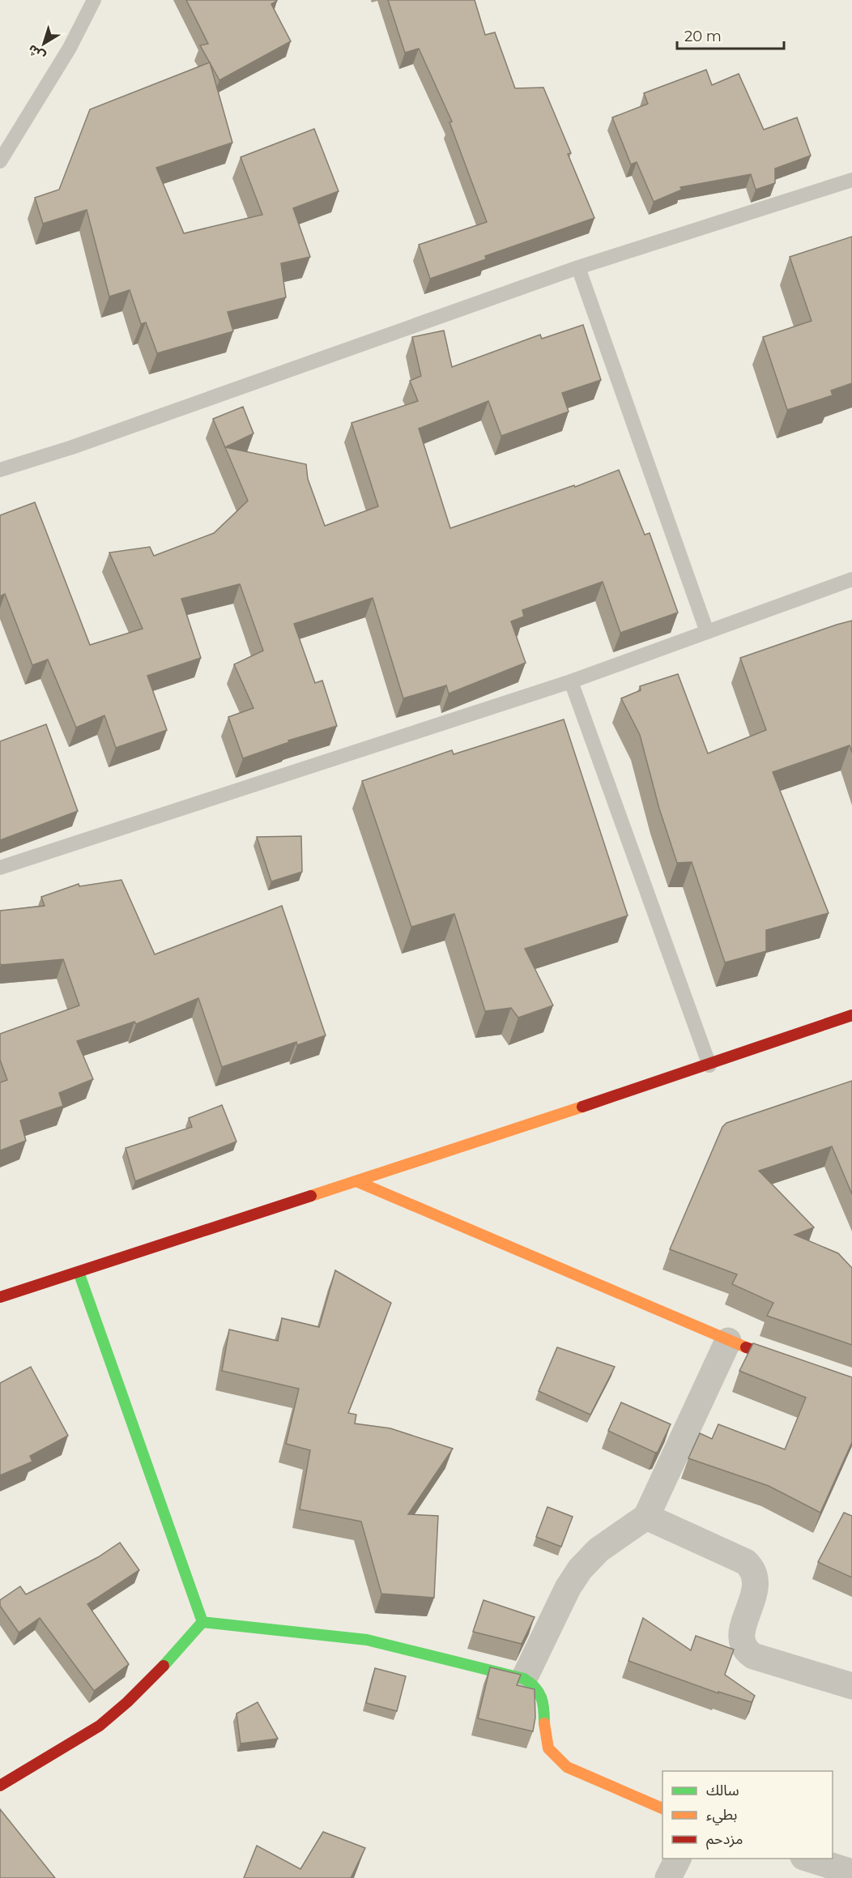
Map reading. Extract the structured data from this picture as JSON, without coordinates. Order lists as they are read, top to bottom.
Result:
{
  "legend": ["سالك", "بطيء", "مزدحم"],
  "scale_bar": "20 m",
  "north": "bottom left"
}
